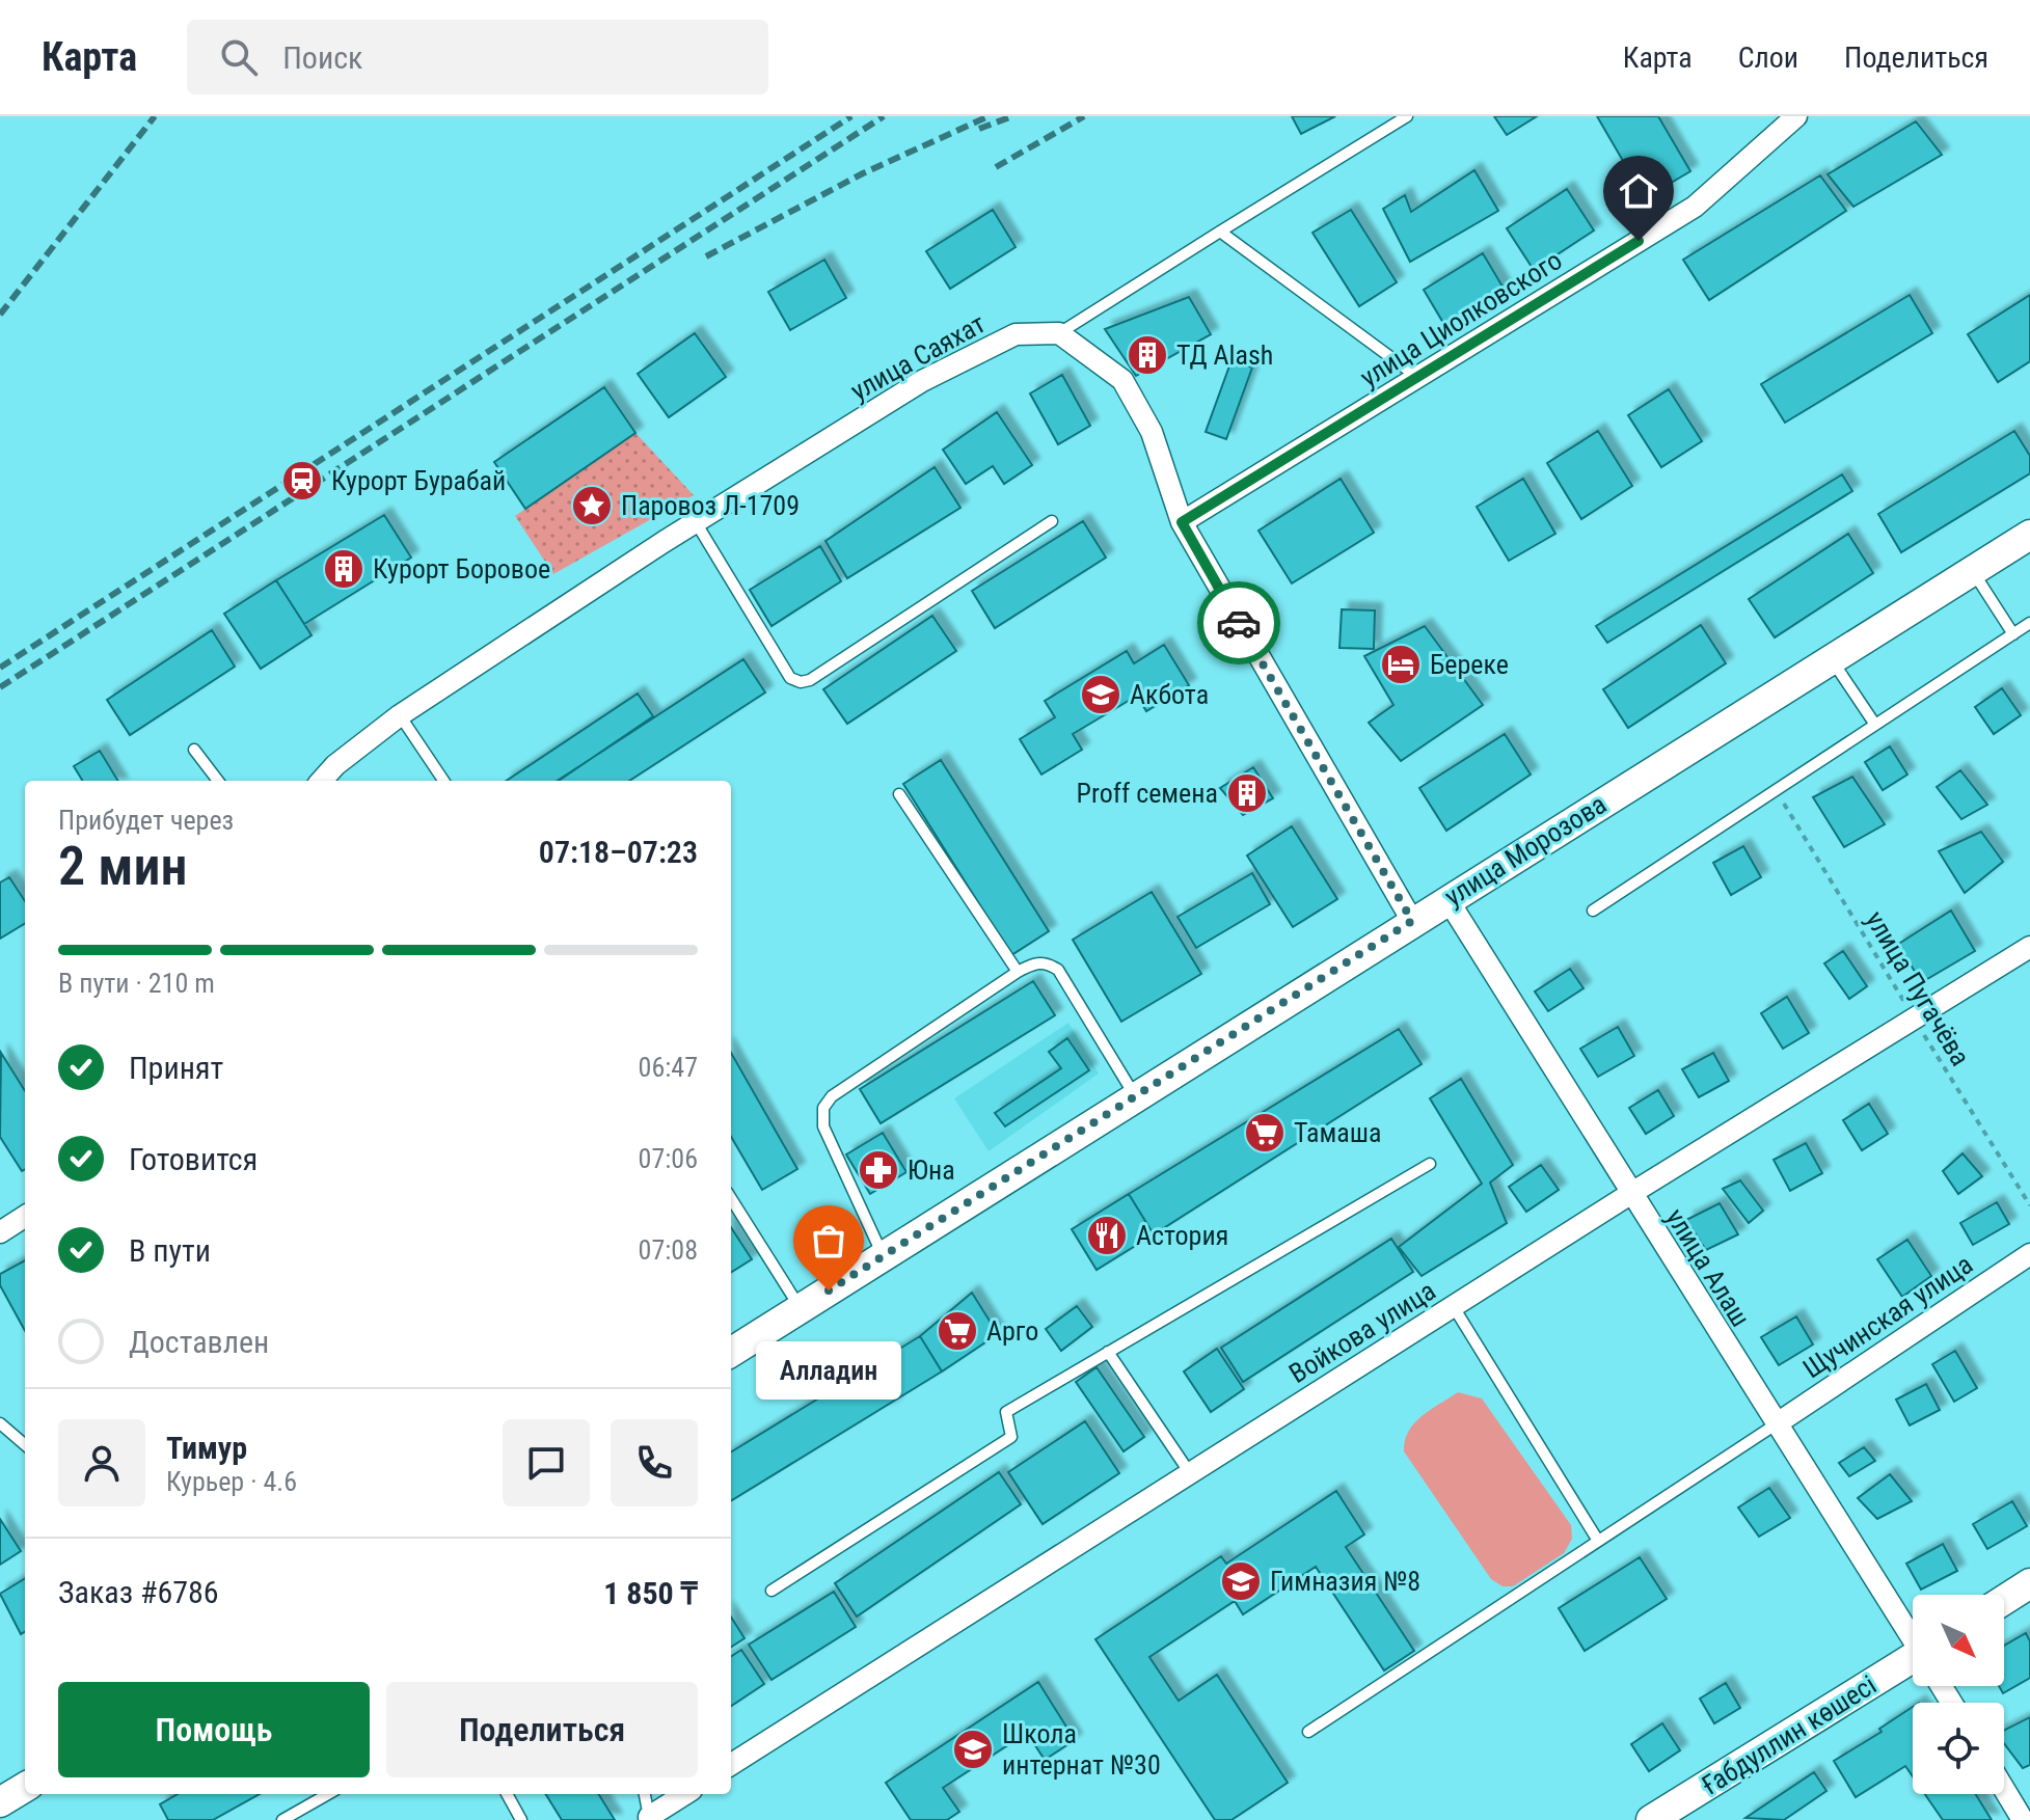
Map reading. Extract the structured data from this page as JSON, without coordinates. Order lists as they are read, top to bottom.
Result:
{
  "streets": {
    "main road": ["улица Морозова", "Ғабдуллин көшесі"],
    "street": [
      "улица Циолковского",
      "улица Саяхат",
      "улица Алаш",
      "Щучинская улица",
      "Войкова улица"
    ],
    "path": ["улица Пугачёва"]
  },
  "crossings": [
    ["улица Морозова", "улица Алаш"],
    ["улица Пугачёва", "Войкова улица"],
    ["улица Алаш", "Щучинская улица"],
    ["улица Алаш", "Войкова улица"]
  ],
  "places": {
    "building": ["ТД Alash", "Курорт Боровое", "Proff семена"],
    "station": ["Курорт Бурабай"],
    "place": ["Паровоз Л-1709"],
    "hotel": ["Береке"],
    "school or university": ["Акбота", "Гимназия №8", "Школа интернат №30"],
    "supermarket": ["Тамаша", "Арго"],
    "pharmacy": ["Юна"],
    "restaurant": ["Астория"],
    "other": ["Алладин"]
  },
  "north": "bottom right",
  "page": {
    "header": "Карта",
    "search": "Поиск",
    "nav": ["Карта", "Слои", "Поделиться"],
    "heading": ["2 мин", "Прибудет через", "07:18–07:23"],
    "panel": [
      "Тимур",
      "Курьер · 4.6",
      "Заказ #6786",
      "1 850 ₸"
    ],
    "bar": "В пути · 210 m",
    "list": [
      ["Принят", "06:47"],
      ["Готовится", "07:06"],
      ["В пути", "07:08"],
      "Доставлен"
    ],
    "bubble": "Алладин",
    "buttons": ["Помощь", "Поделиться"]
  }
}
